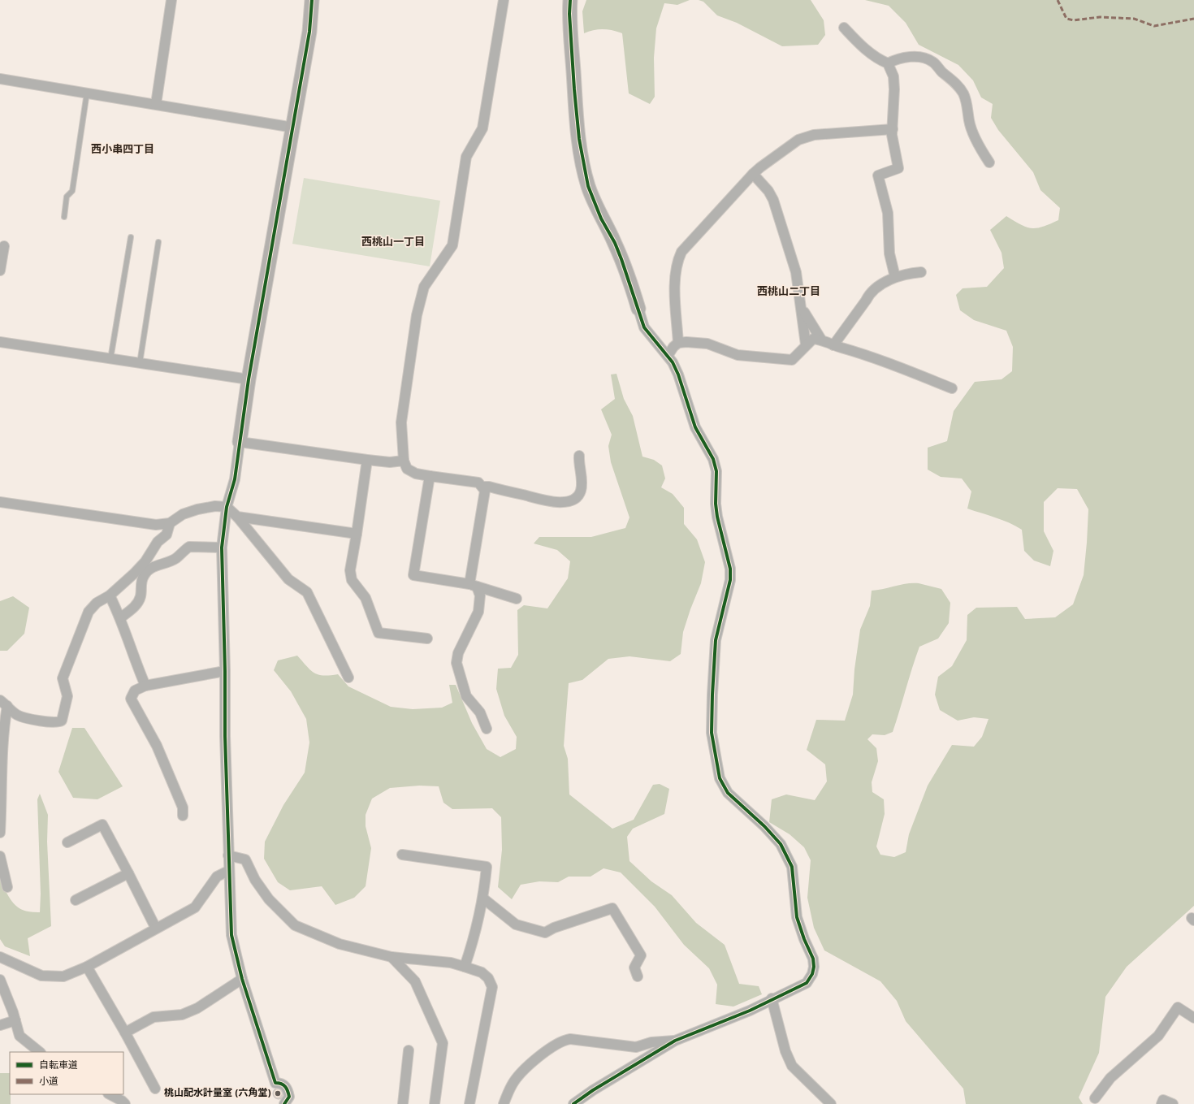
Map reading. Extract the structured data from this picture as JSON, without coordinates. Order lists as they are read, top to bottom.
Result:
{
  "districts": ["西小串四丁目", "西桃山一丁目", "西桃山二丁目"],
  "places": ["桃山配水計量室 (六角堂)"],
  "legend": ["自転車道", "小道"]
}
